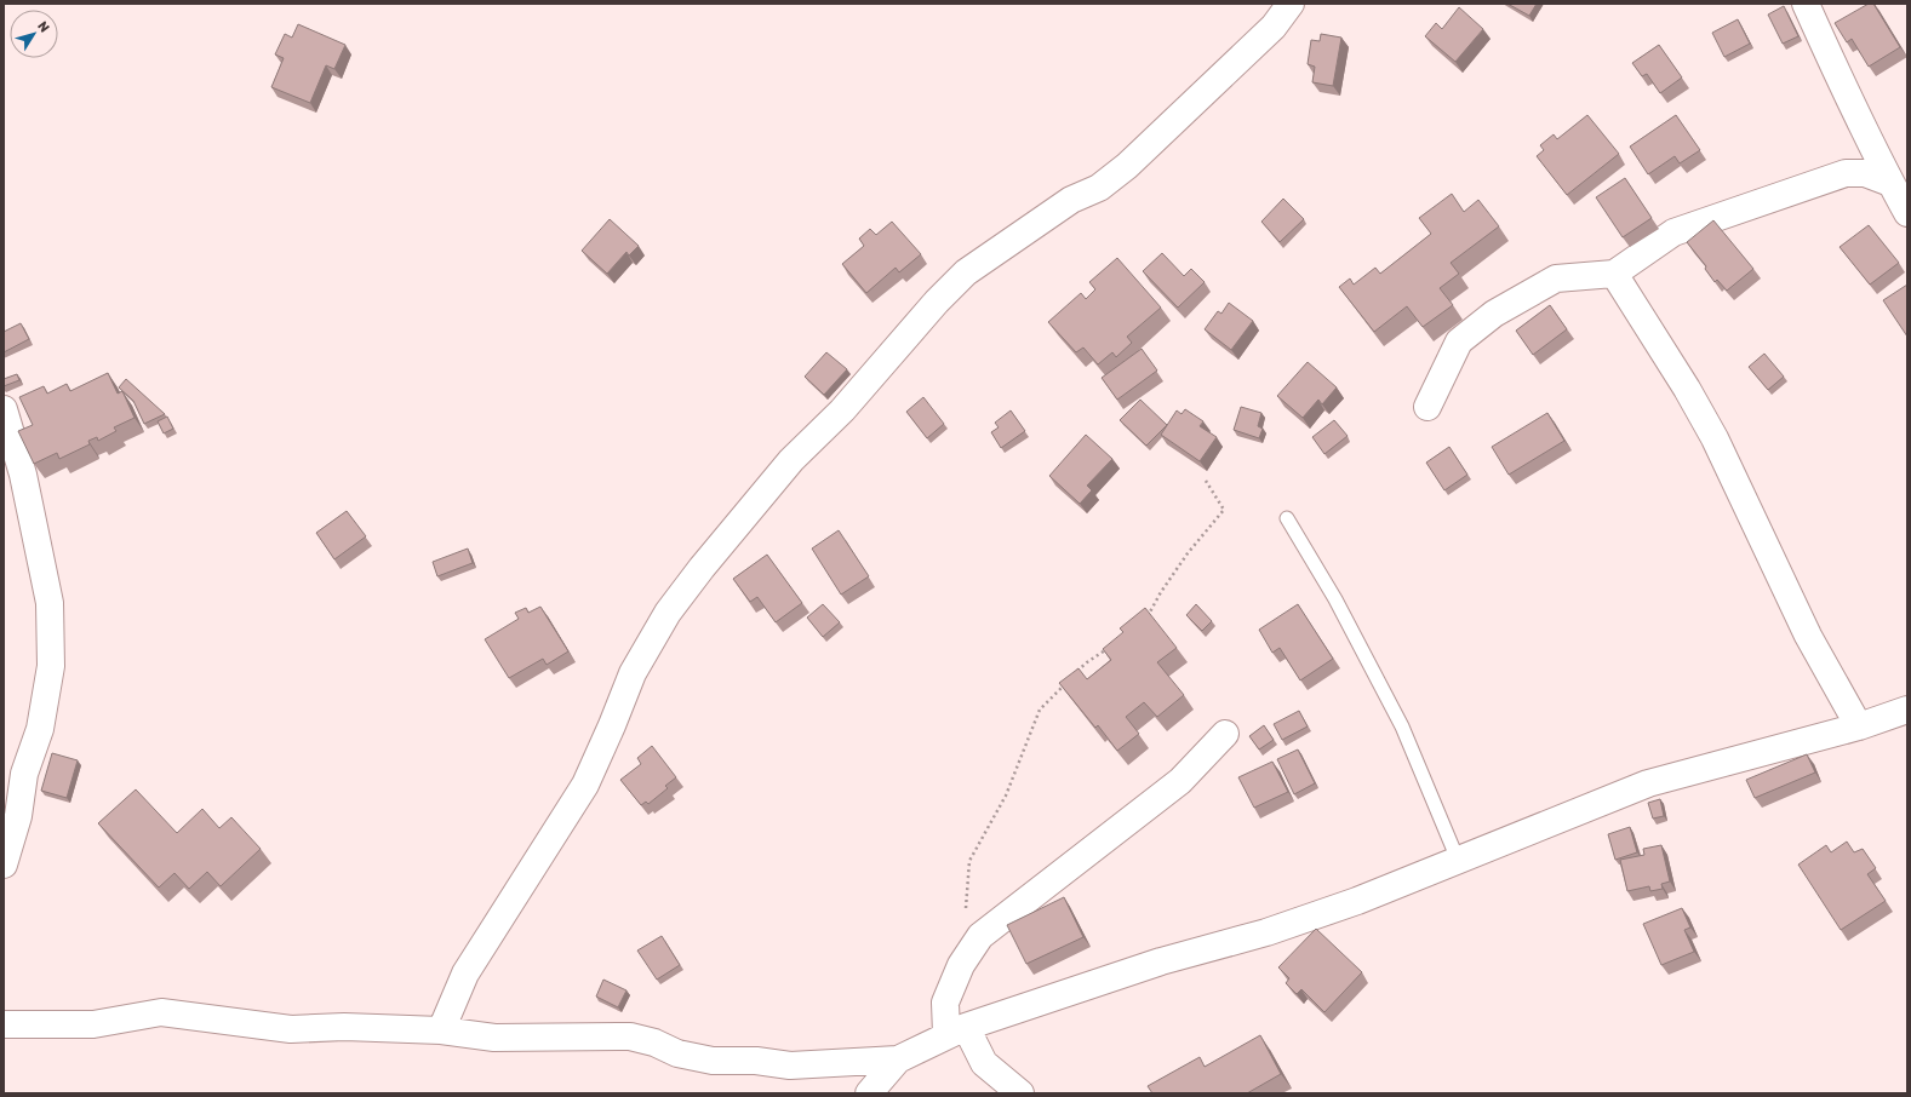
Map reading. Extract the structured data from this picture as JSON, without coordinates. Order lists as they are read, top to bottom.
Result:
{
  "north": "top right"
}
